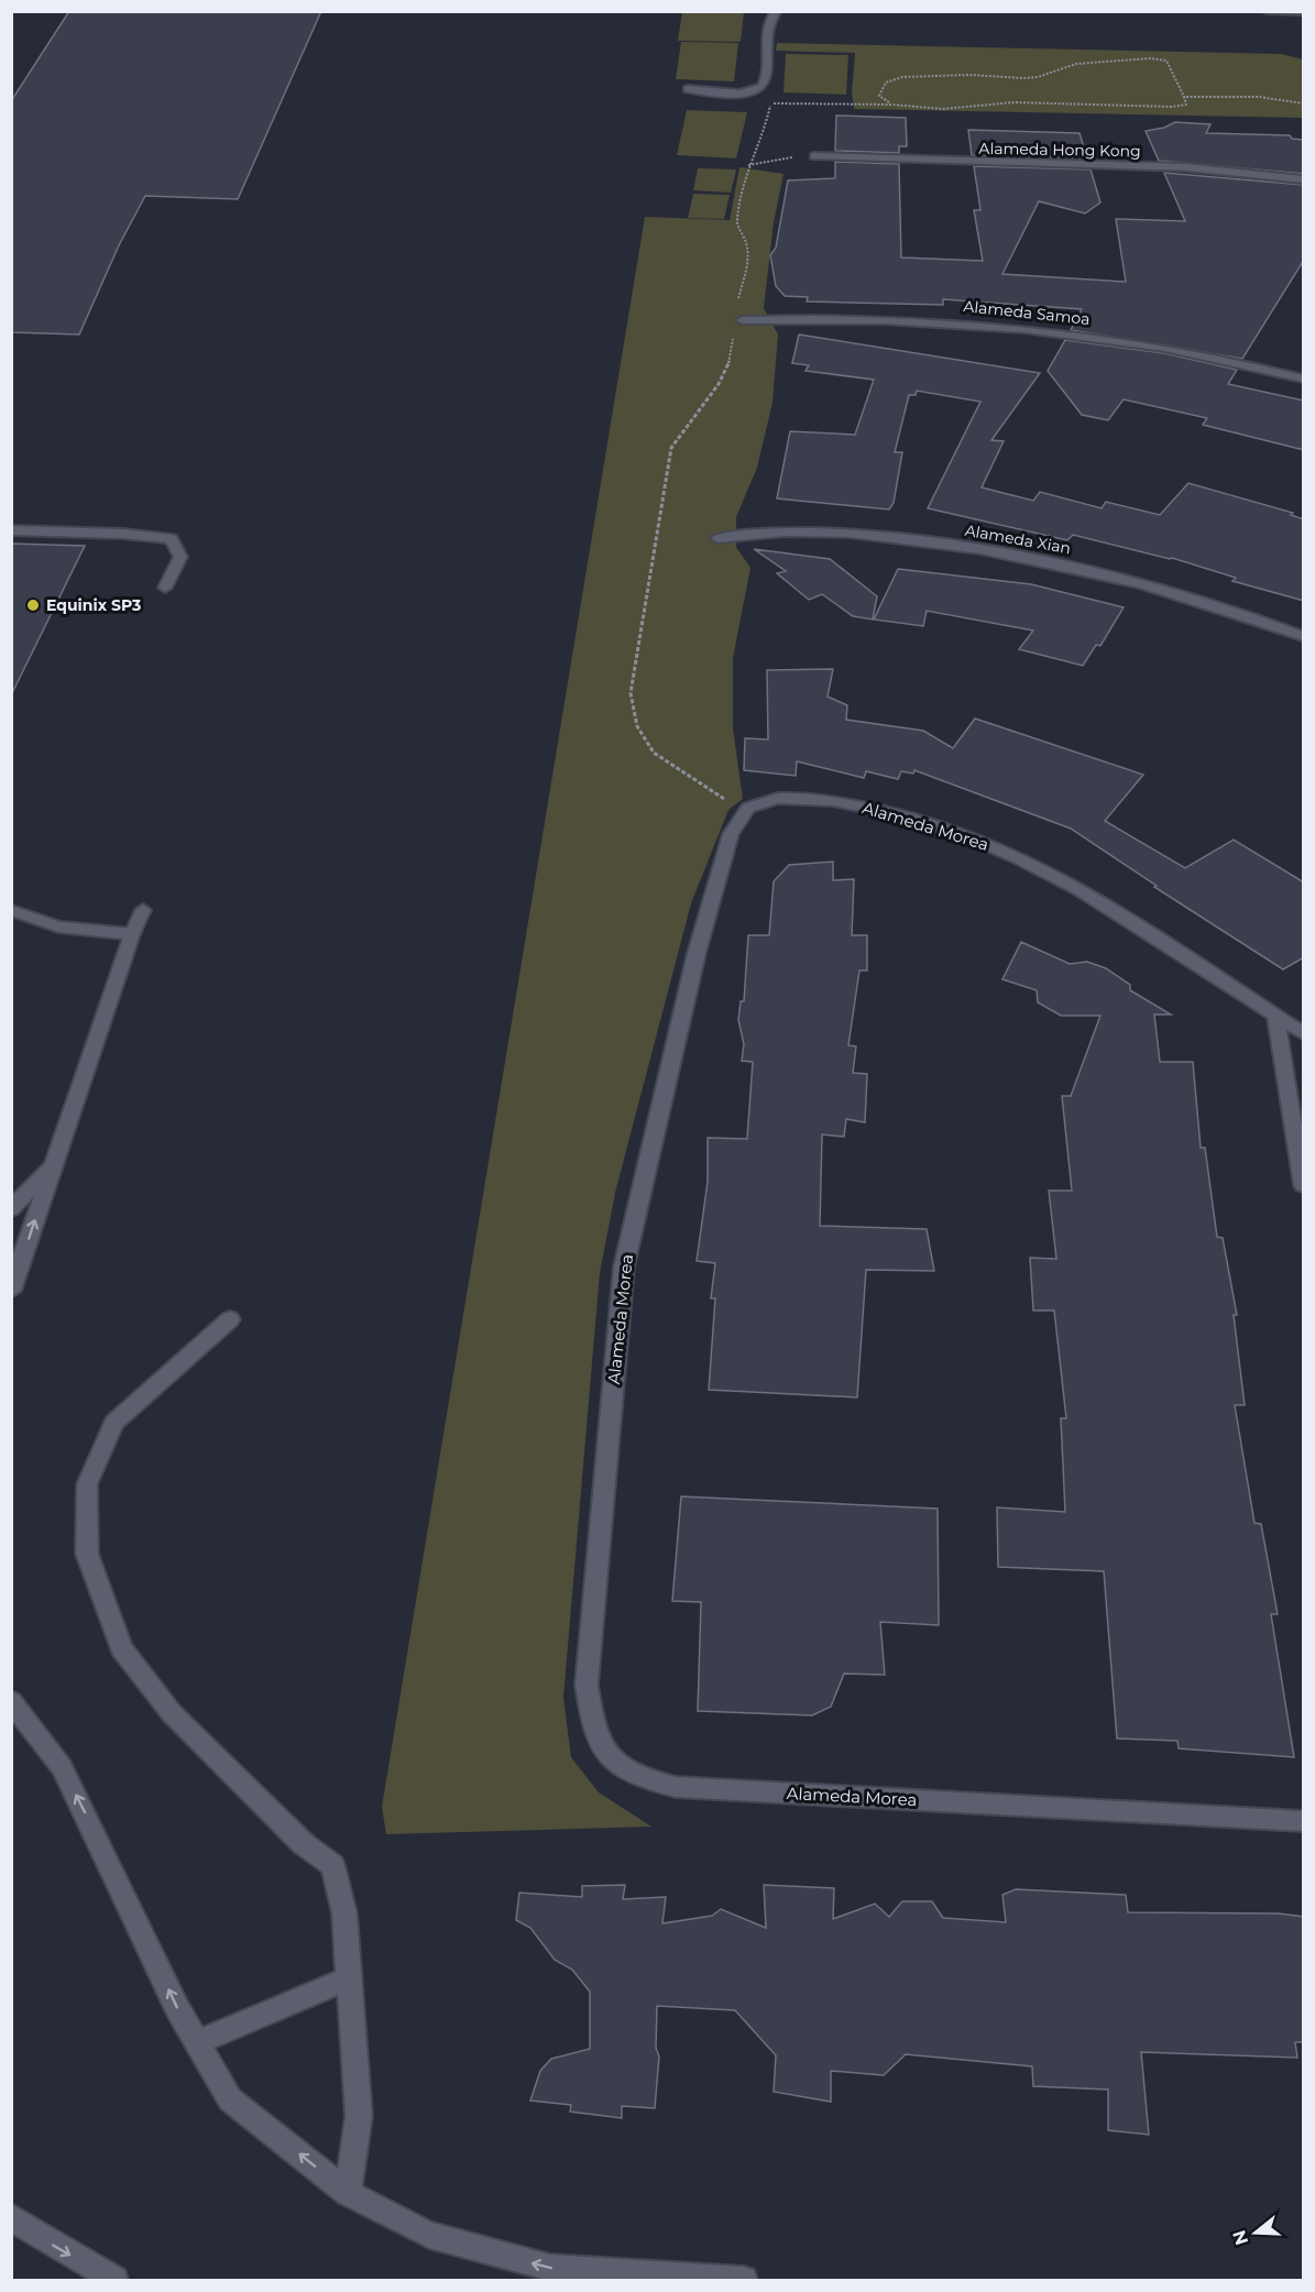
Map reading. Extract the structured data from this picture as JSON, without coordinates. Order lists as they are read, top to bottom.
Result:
{
  "streets": {
    "street": [
      "Alameda Hong Kong",
      "Alameda Samoa",
      "Alameda Xian",
      "Alameda Morea"
    ]
  },
  "places": ["Equinix SP3"],
  "north": "left"
}
